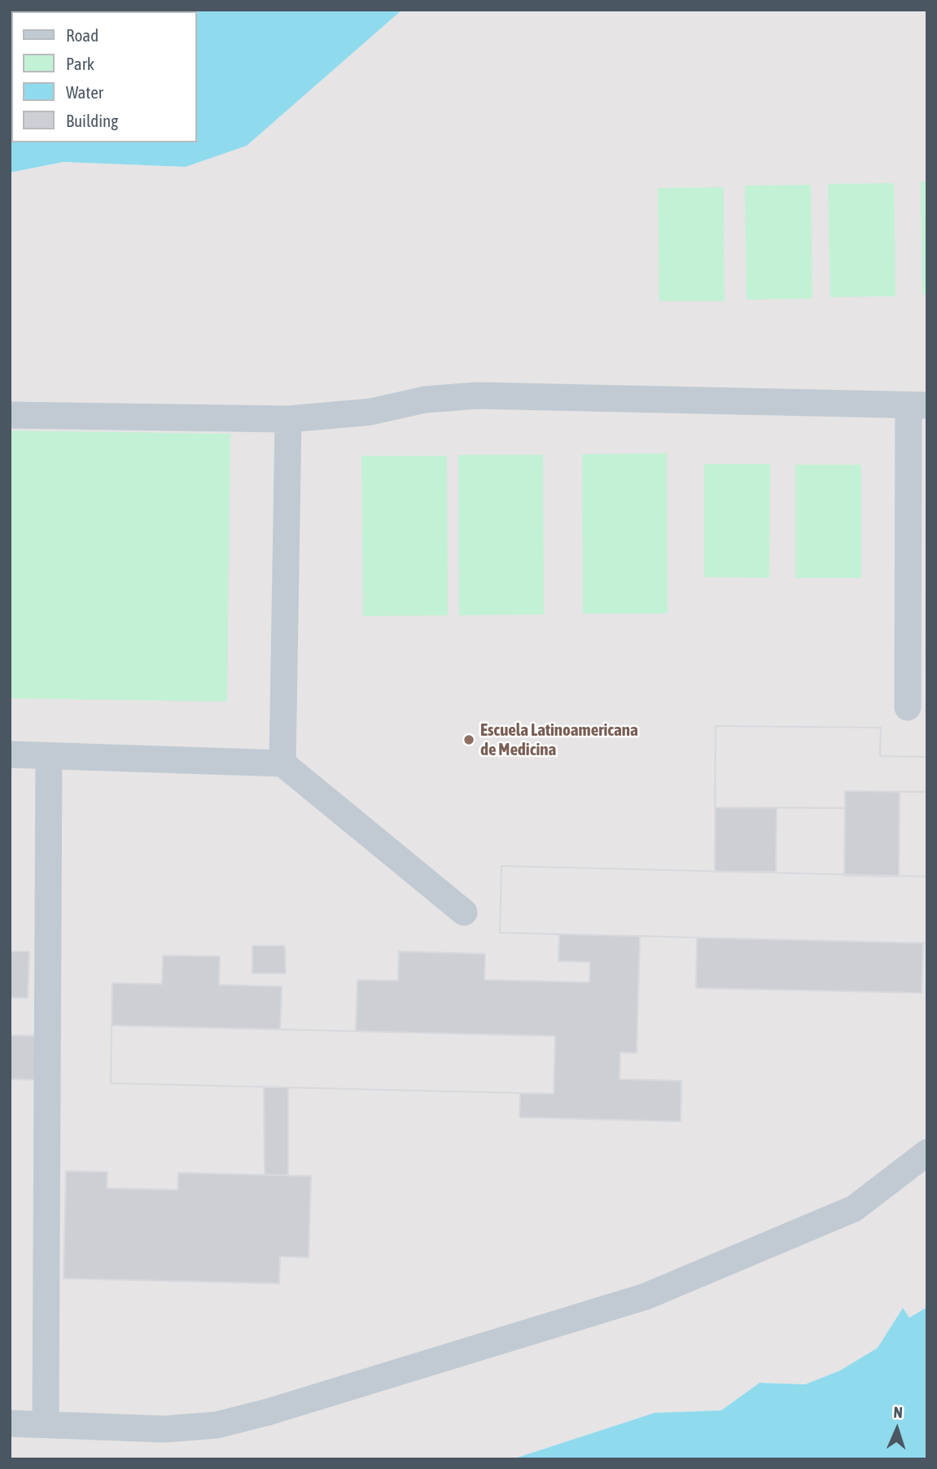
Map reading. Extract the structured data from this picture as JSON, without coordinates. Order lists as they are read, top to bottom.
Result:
{
  "places": ["Escuela Latinoamericana de Medicina"],
  "legend": [
    "Road",
    "Park",
    "Water",
    "Building"
  ],
  "north": "top"
}
